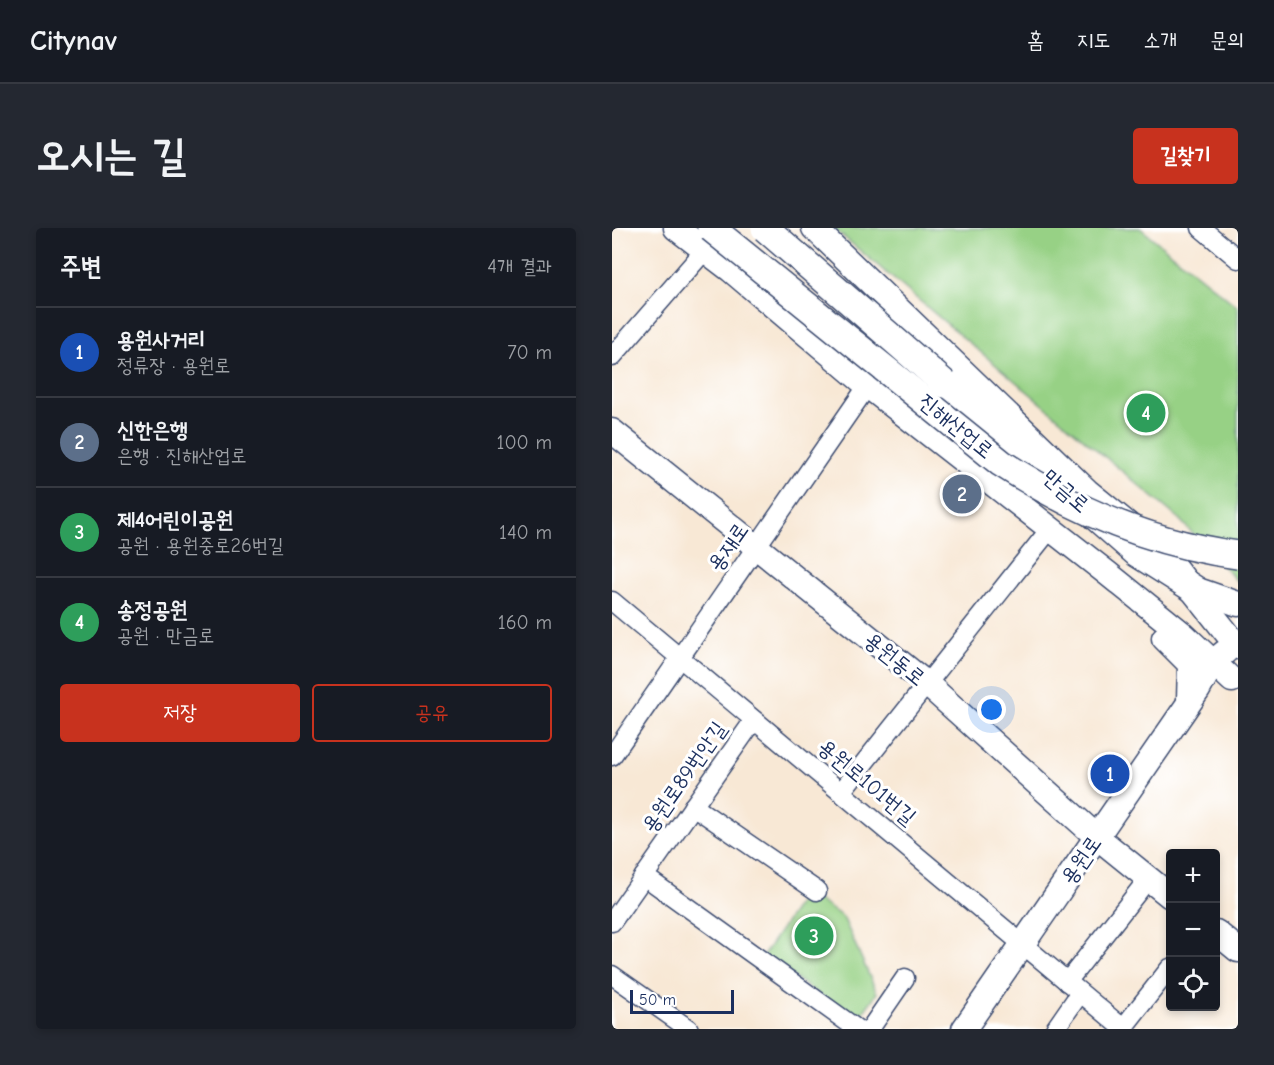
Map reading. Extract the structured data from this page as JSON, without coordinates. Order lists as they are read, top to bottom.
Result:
{
  "streets": {
    "highway": ["진해산업로", "만금로"],
    "main road": ["용원동로", "용원로"],
    "street": ["용재로", "용원로89번안길", "용원로101번길"]
  },
  "crossings": [
    ["진해산업로", "만금로"],
    ["용재로", "용원동로"],
    ["용재로", "용원로101번길"],
    ["용원동로", "용원로"],
    ["용원로89번안길", "용원로101번길"],
    ["용원로101번길", "용원로"]
  ],
  "scale_bar": "50 m",
  "page": {
    "header": "Citynav",
    "nav": [
      "홈",
      "지도",
      "소개",
      "문의"
    ],
    "buttons": [
      "길찾기",
      ["저장", "공유"]
    ],
    "title": "오시는 길",
    "heading": ["주변", "4개 결과"],
    "list": [
      {
        "mark": "1",
        "name": "용원사거리",
        "note": "정류장 · 용원로",
        "value": "70 m"
      },
      {
        "mark": "2",
        "name": "신한은행",
        "note": "은행 · 진해산업로",
        "value": "100 m"
      },
      {
        "mark": "3",
        "name": "제4어린이공원",
        "note": "공원 · 용원중로26번길",
        "value": "140 m"
      },
      {
        "mark": "4",
        "name": "송정공원",
        "note": "공원 · 만금로",
        "value": "160 m"
      }
    ],
    "pins": [
      "4",
      "2",
      "1",
      "3"
    ],
    "map_buttons": ["+", "−"],
    "scale": "50 m"
  }
}
